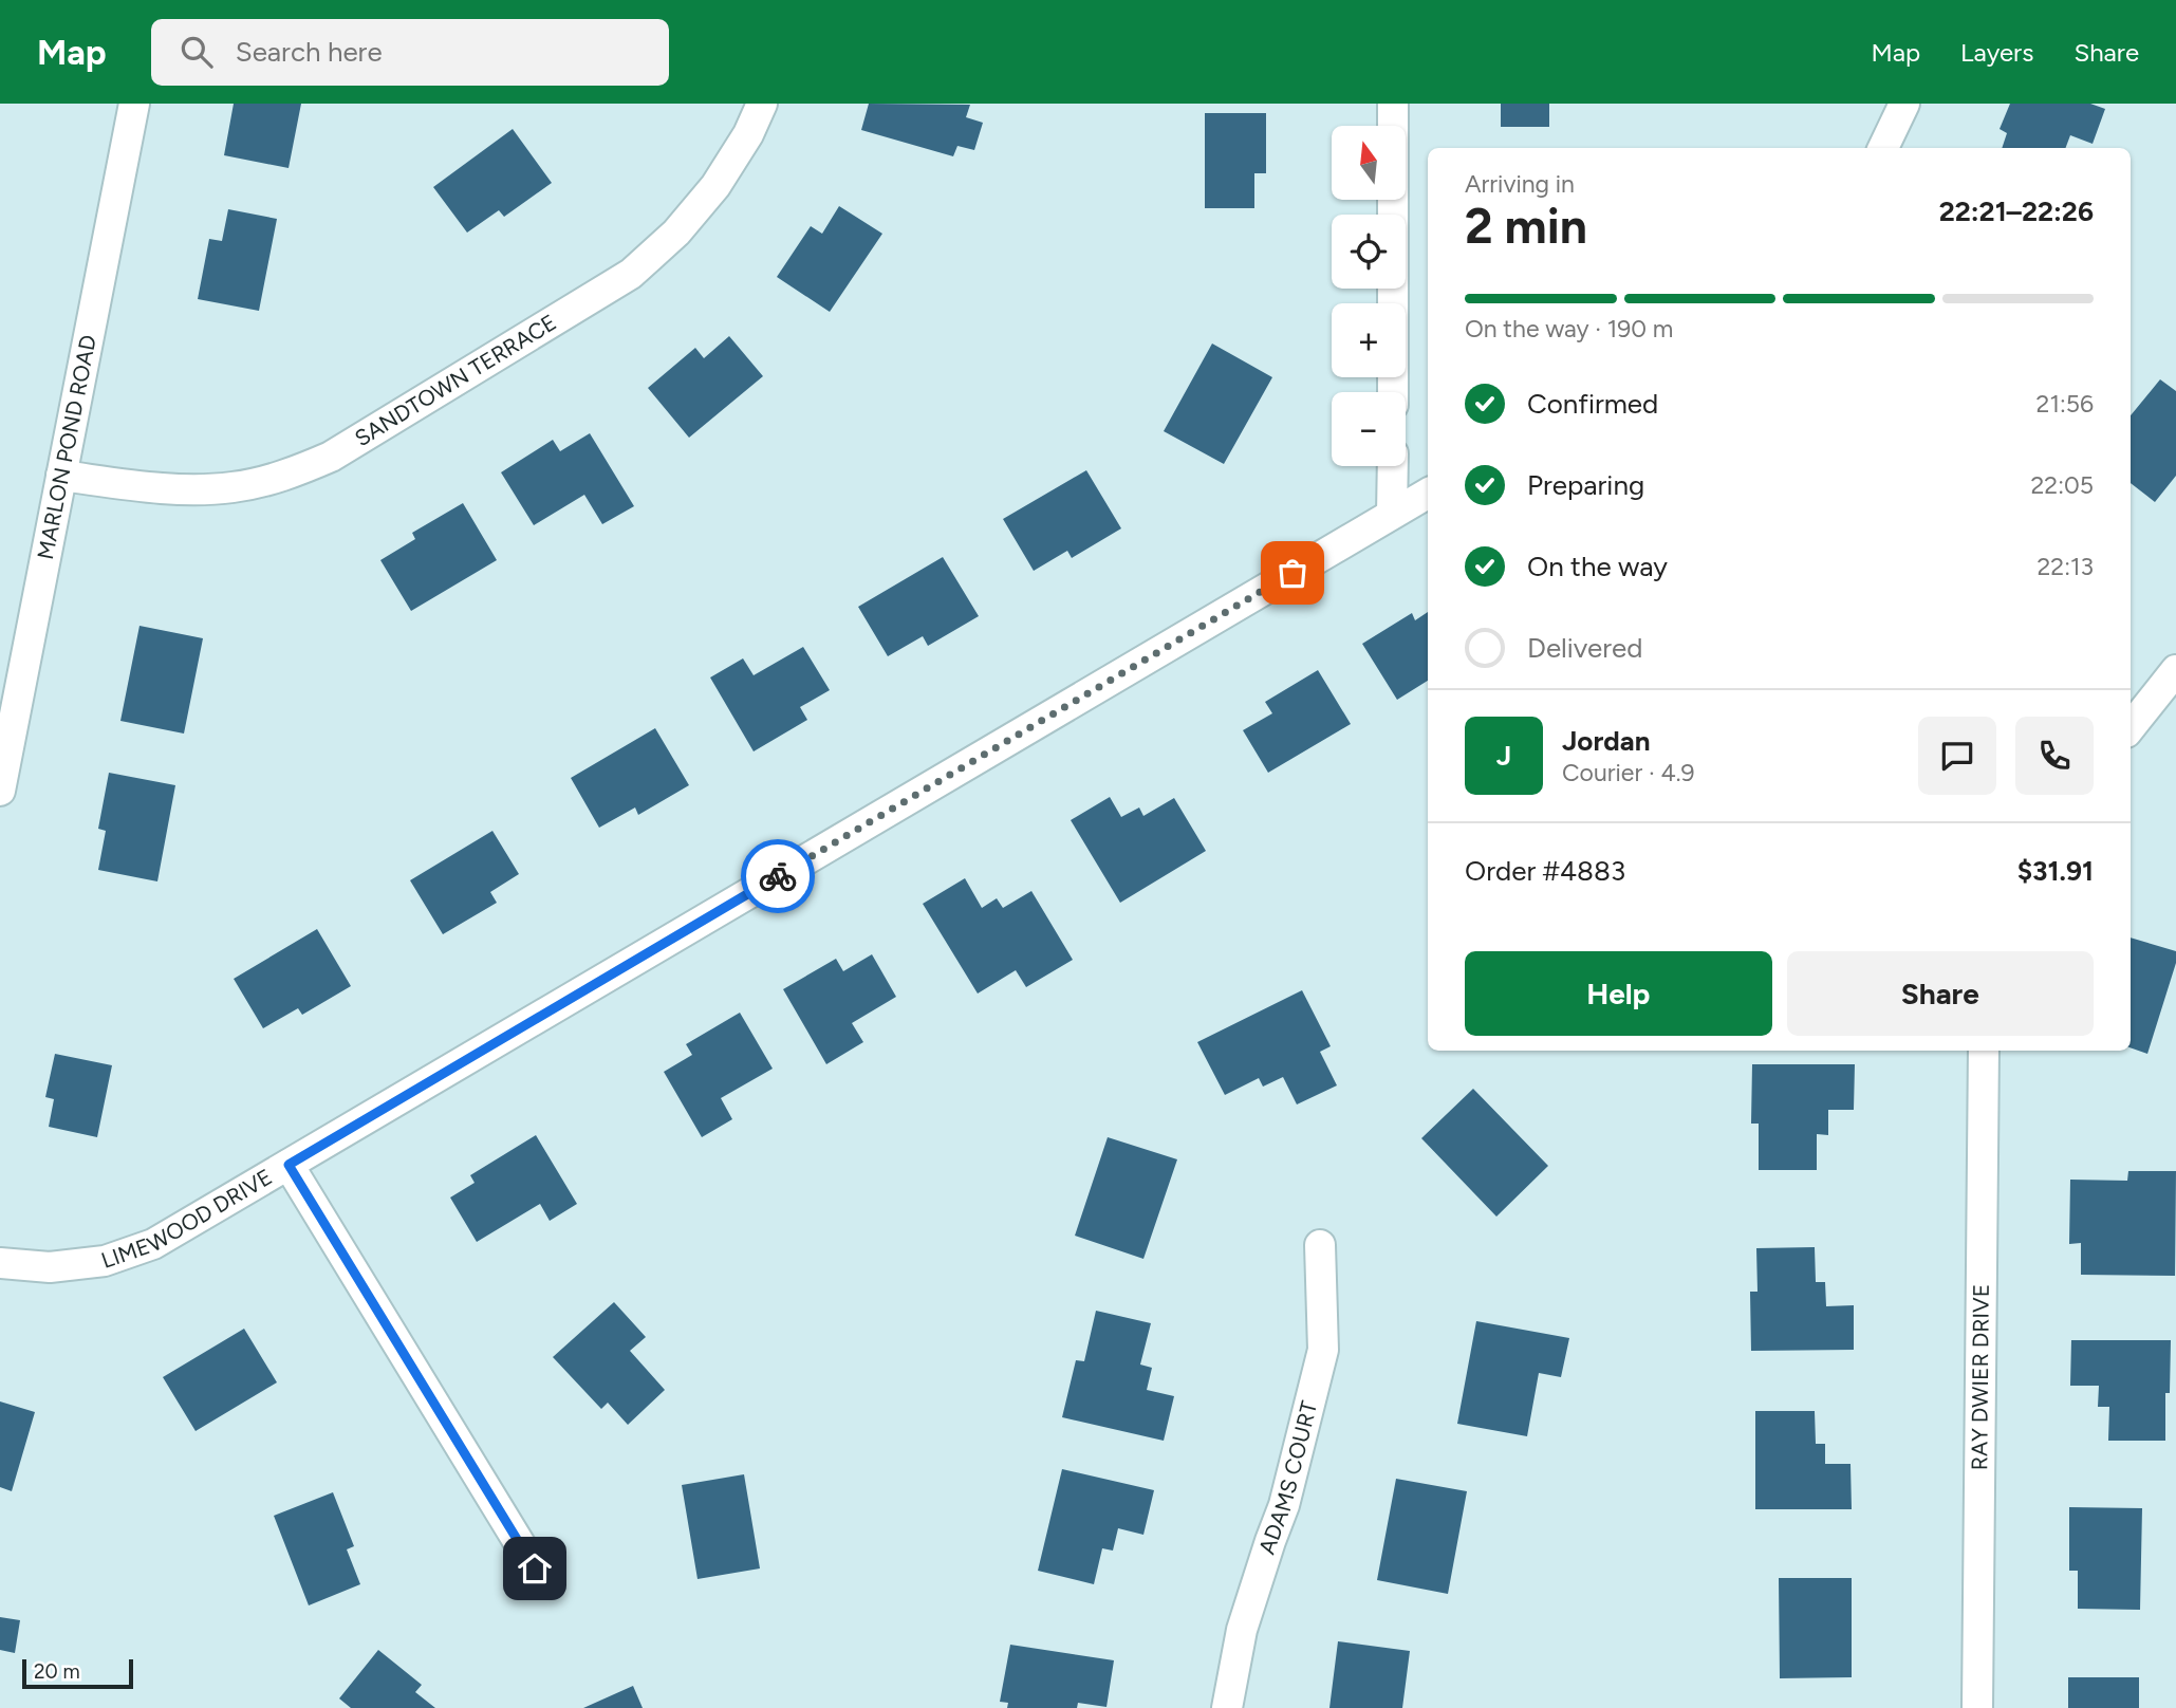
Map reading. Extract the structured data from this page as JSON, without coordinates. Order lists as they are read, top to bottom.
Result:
{
  "streets": {
    "street": [
      "SANDTOWN TERRACE",
      "MARLON POND ROAD",
      "LIMEWOOD DRIVE",
      "RAY DWIER DRIVE",
      "ADAMS COURT"
    ]
  },
  "crossings": [
    ["SANDTOWN TERRACE", "MARLON POND ROAD"]
  ],
  "scale_bar": "20 m",
  "north": "top",
  "page": {
    "header": "Map",
    "search": "Search here",
    "nav": ["Map", "Layers", "Share"],
    "map_buttons": ["+", "−"],
    "heading": ["2 min", "Arriving in", "22:21–22:26"],
    "panel": [
      "Jordan",
      "Courier · 4.9",
      "Order #4883",
      "$31.91"
    ],
    "bar": "On the way · 190 m",
    "list": [
      ["Confirmed", "21:56"],
      ["Preparing", "22:05"],
      ["On the way", "22:13"],
      "Delivered"
    ],
    "round": "J",
    "buttons": ["Help", "Share"],
    "scale": "20 m"
  }
}
